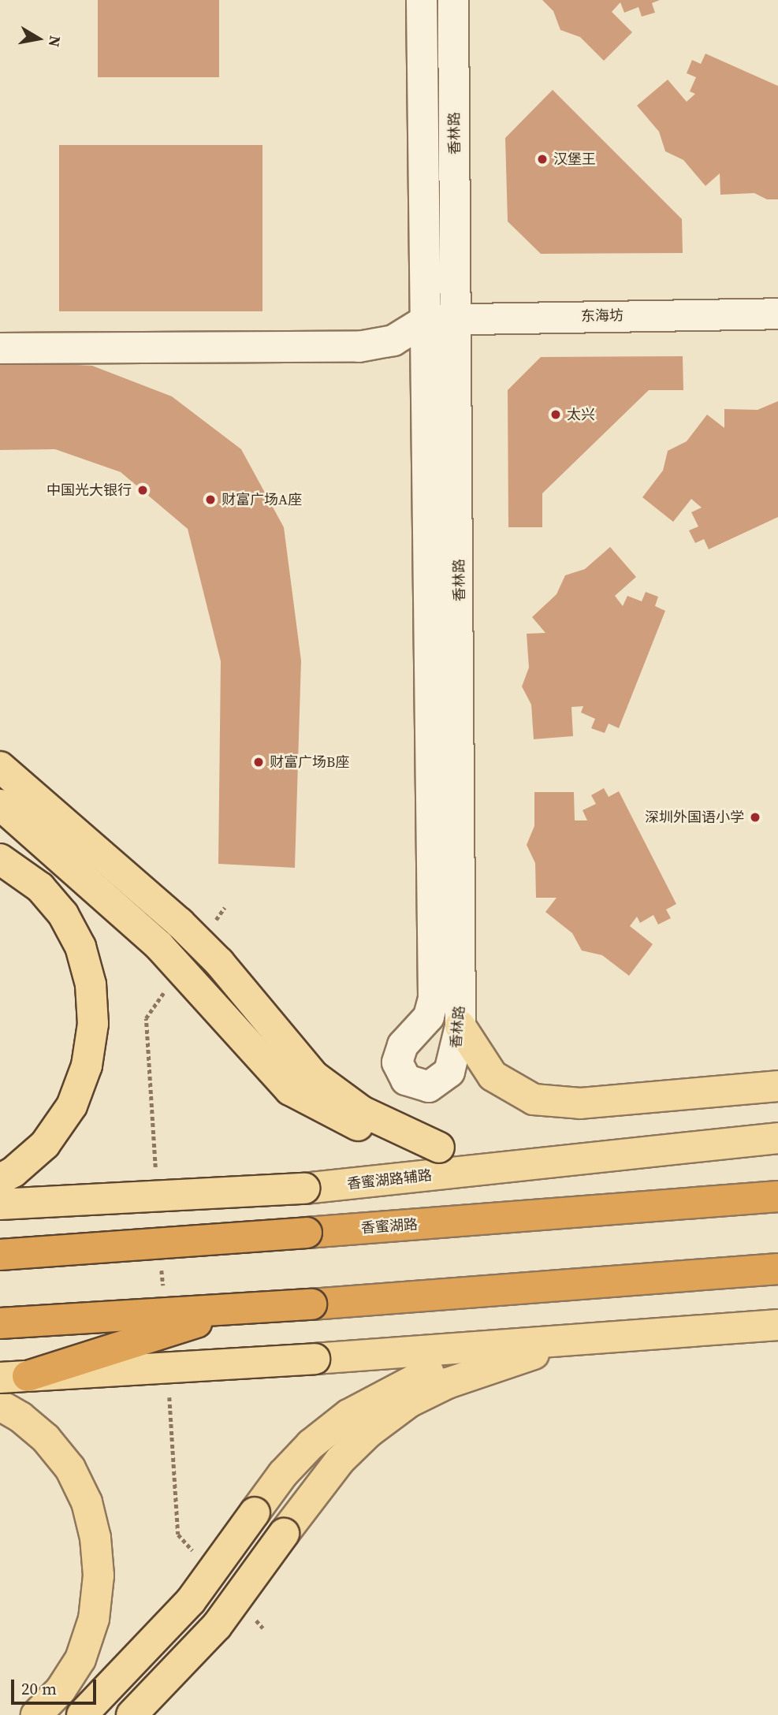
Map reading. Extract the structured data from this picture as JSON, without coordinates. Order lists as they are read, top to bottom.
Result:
{
  "streets": {
    "highway": ["香蜜湖路"],
    "main road": ["香蜜湖路辅路"],
    "street": ["香林路", "东海坊"]
  },
  "crossings": [
    ["香林路", "东海坊"]
  ],
  "places": [
    "汉堡王",
    "太兴",
    "中国光大银行",
    "财富广场A座",
    "财富广场B座",
    "深圳外国语小学"
  ],
  "scale_bar": "20 m",
  "north": "right"
}
